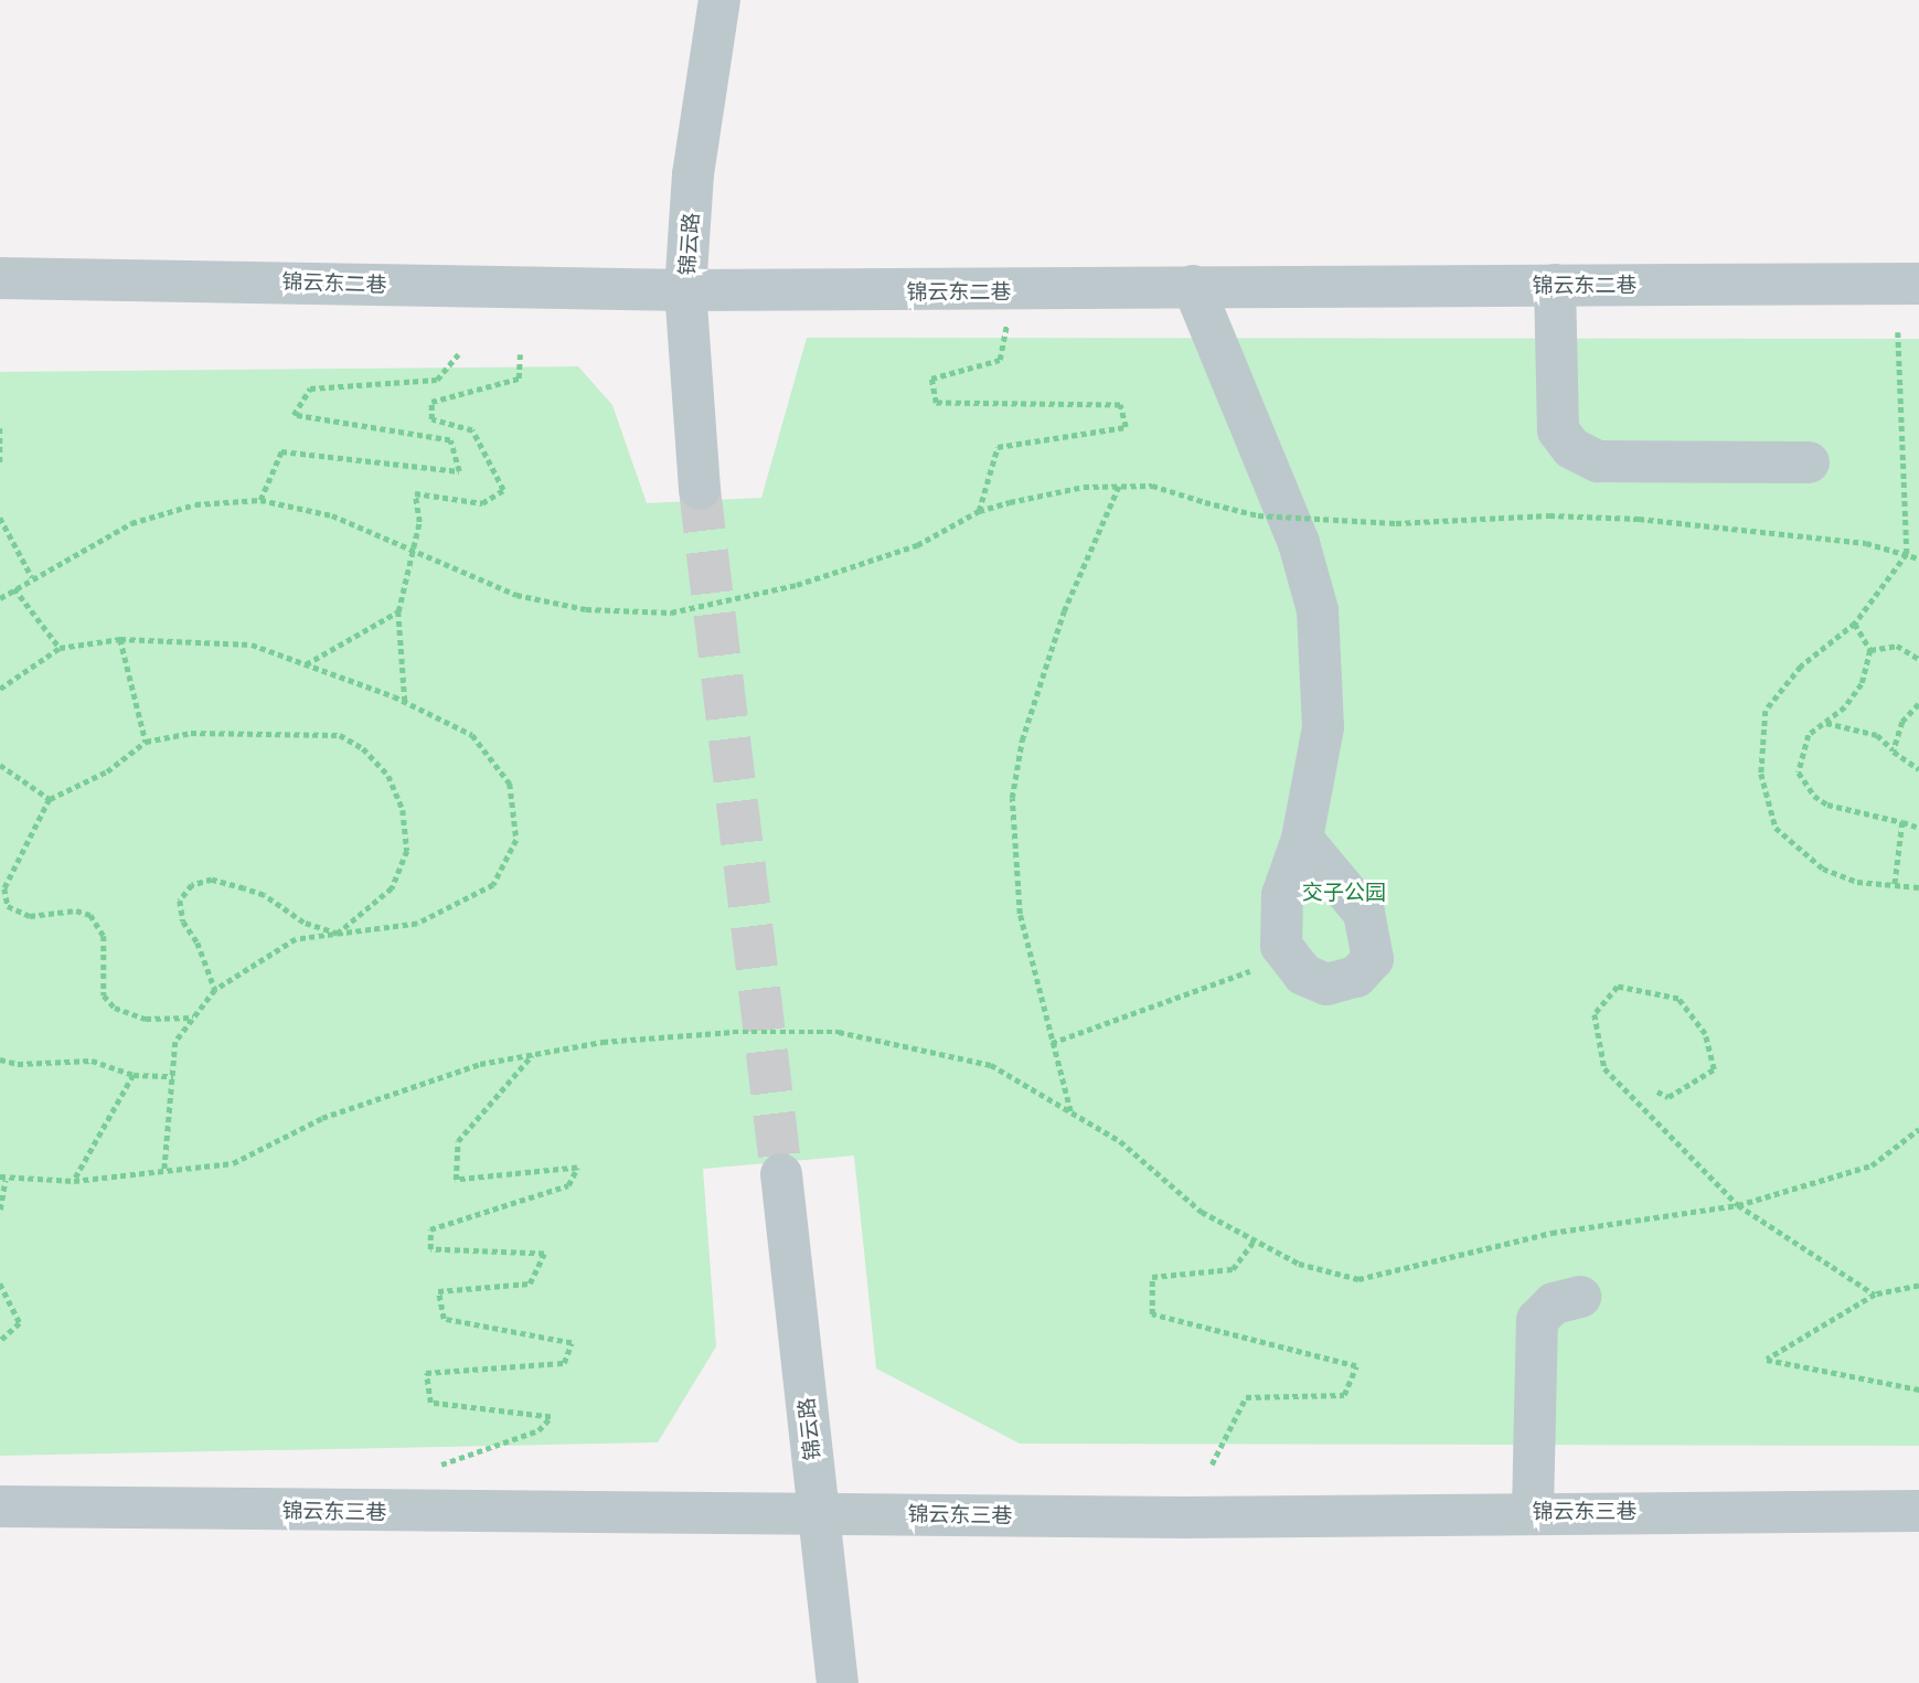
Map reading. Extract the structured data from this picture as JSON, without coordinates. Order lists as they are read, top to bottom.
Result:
{
  "streets": {
    "street": ["锦云路", "锦云东二巷", "锦云东三巷"]
  },
  "crossings": [
    ["锦云路", "锦云东二巷"],
    ["锦云路", "锦云东三巷"]
  ],
  "parks": ["交子公园"]
}
